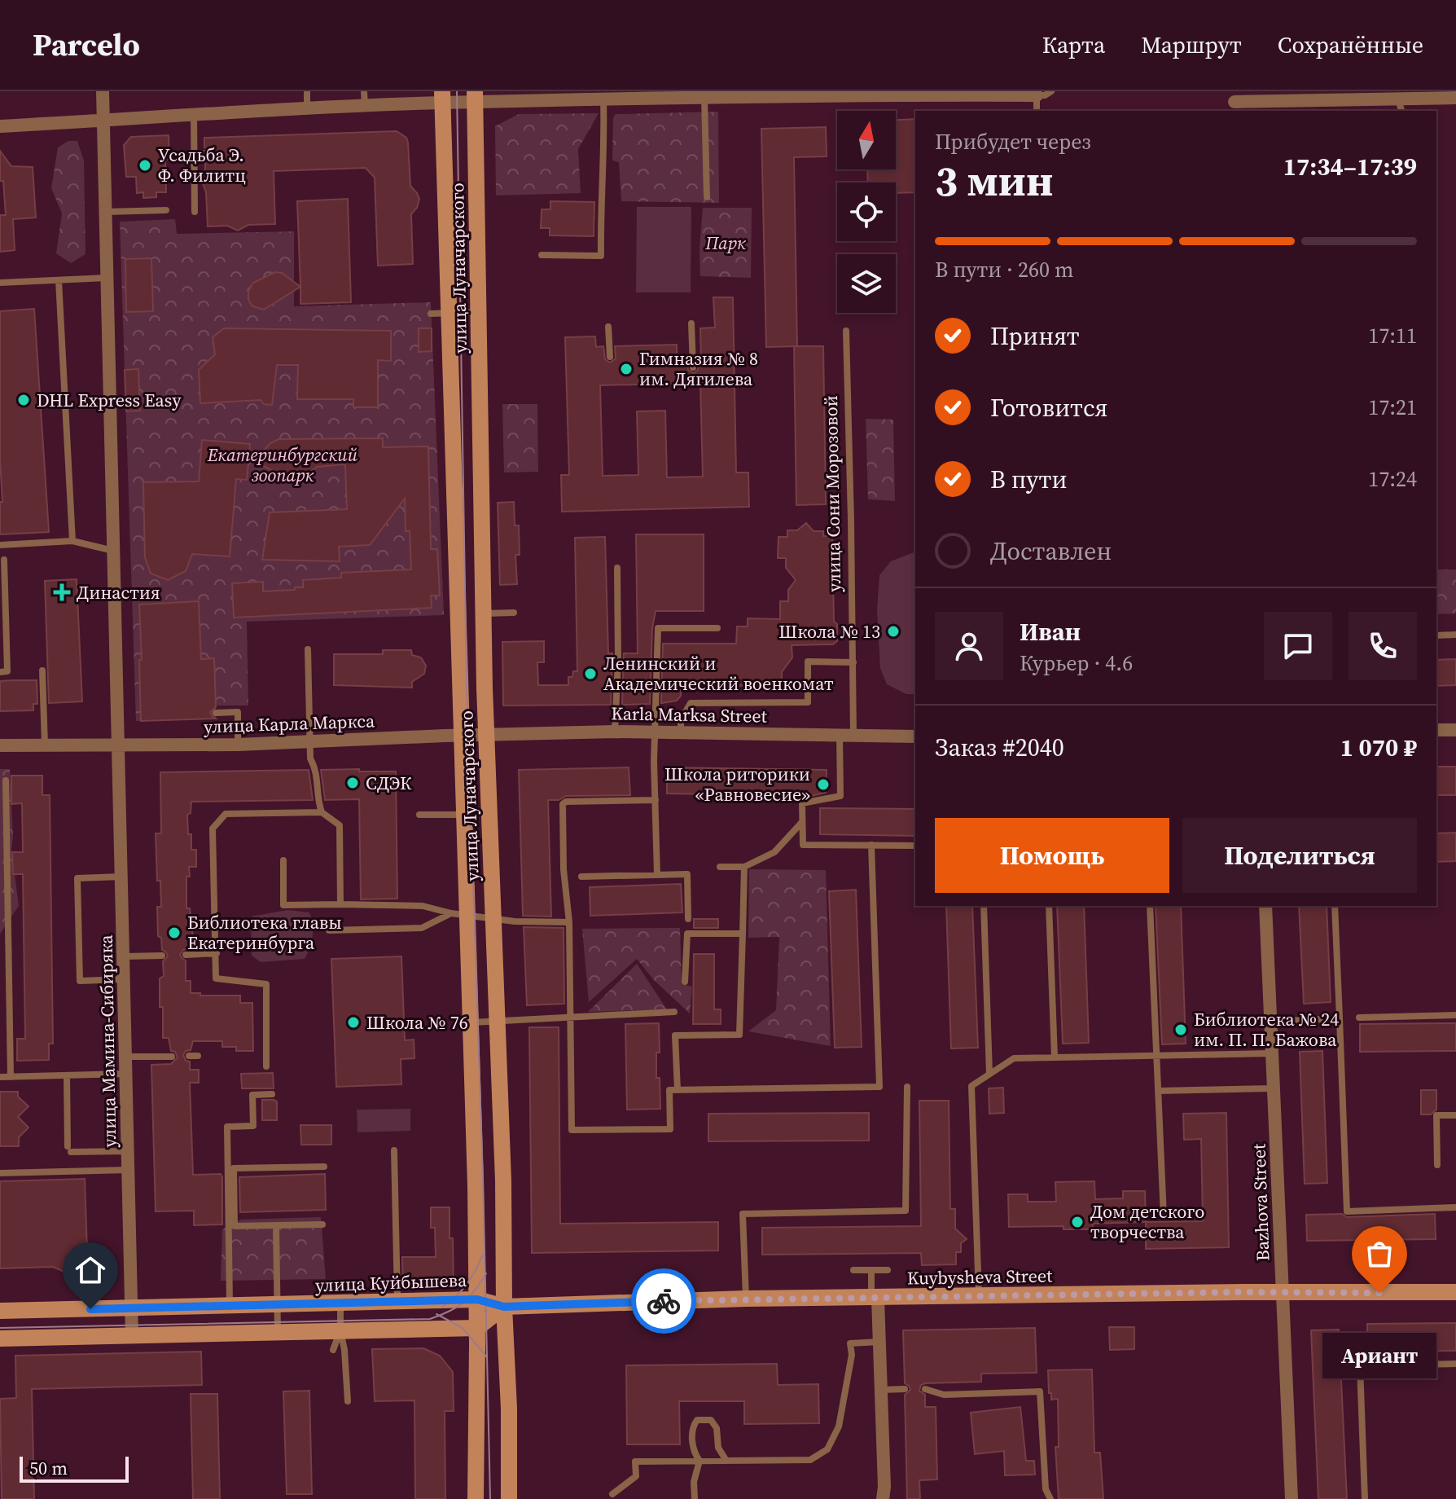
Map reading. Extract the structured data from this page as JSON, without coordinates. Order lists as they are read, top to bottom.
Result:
{
  "streets": {
    "main road": ["улица Луначарского", "Kuybysheva Street", "улица Куйбышева"],
    "street": [
      "Karla Marksa Street",
      "улица Карла Маркса",
      "улица Мамина-Сибиряка",
      "Bazhova Street"
    ],
    "lane": ["улица Сони Морозовой"]
  },
  "crossings": [
    ["улица Луначарского", "Karla Marksa Street"],
    ["улица Луначарского", "улица Карла Маркса"],
    ["улица Луначарского", "Kuybysheva Street"],
    ["улица Луначарского", "улица Куйбышева"],
    ["улица Сони Морозовой", "Karla Marksa Street"],
    ["Karla Marksa Street", "улица Карла Маркса"],
    ["улица Карла Маркса", "улица Мамина-Сибиряка"],
    ["улица Мамина-Сибиряка", "улица Куйбышева"],
    ["Bazhova Street", "Kuybysheva Street"],
    ["Kuybysheva Street", "улица Куйбышева"]
  ],
  "parks": ["Парк", "Екатеринбургский зоопарк"],
  "places": {
    "other": [
      "Усадьба Э. Ф. Филитц",
      "Гимназия № 8 им. Дягилева",
      "DHL Express Easy",
      "Школа № 13",
      "Ленинский и Академический военкомат",
      "СДЭК",
      "Школа риторики «Равновесие»",
      "Библиотека главы Екатеринбурга",
      "Школа № 76",
      "Библиотека № 24 им. П. П. Бажова",
      "Дом детского творчества",
      "Ариант"
    ],
    "health": ["Династия"]
  },
  "scale_bar": "50 m",
  "north": "top",
  "page": {
    "header": "Parcelo",
    "nav": ["Карта", "Маршрут", "Сохранённые"],
    "heading": ["3 мин", "Прибудет через", "17:34–17:39"],
    "panel": [
      "Иван",
      "Курьер · 4.6",
      "Заказ #2040",
      "1 070 ₽"
    ],
    "bar": "В пути · 260 m",
    "list": [
      ["Принят", "17:11"],
      ["Готовится", "17:21"],
      ["В пути", "17:24"],
      "Доставлен"
    ],
    "buttons": ["Помощь", "Поделиться"],
    "bubble": "Ариант",
    "scale": "50 m"
  }
}
